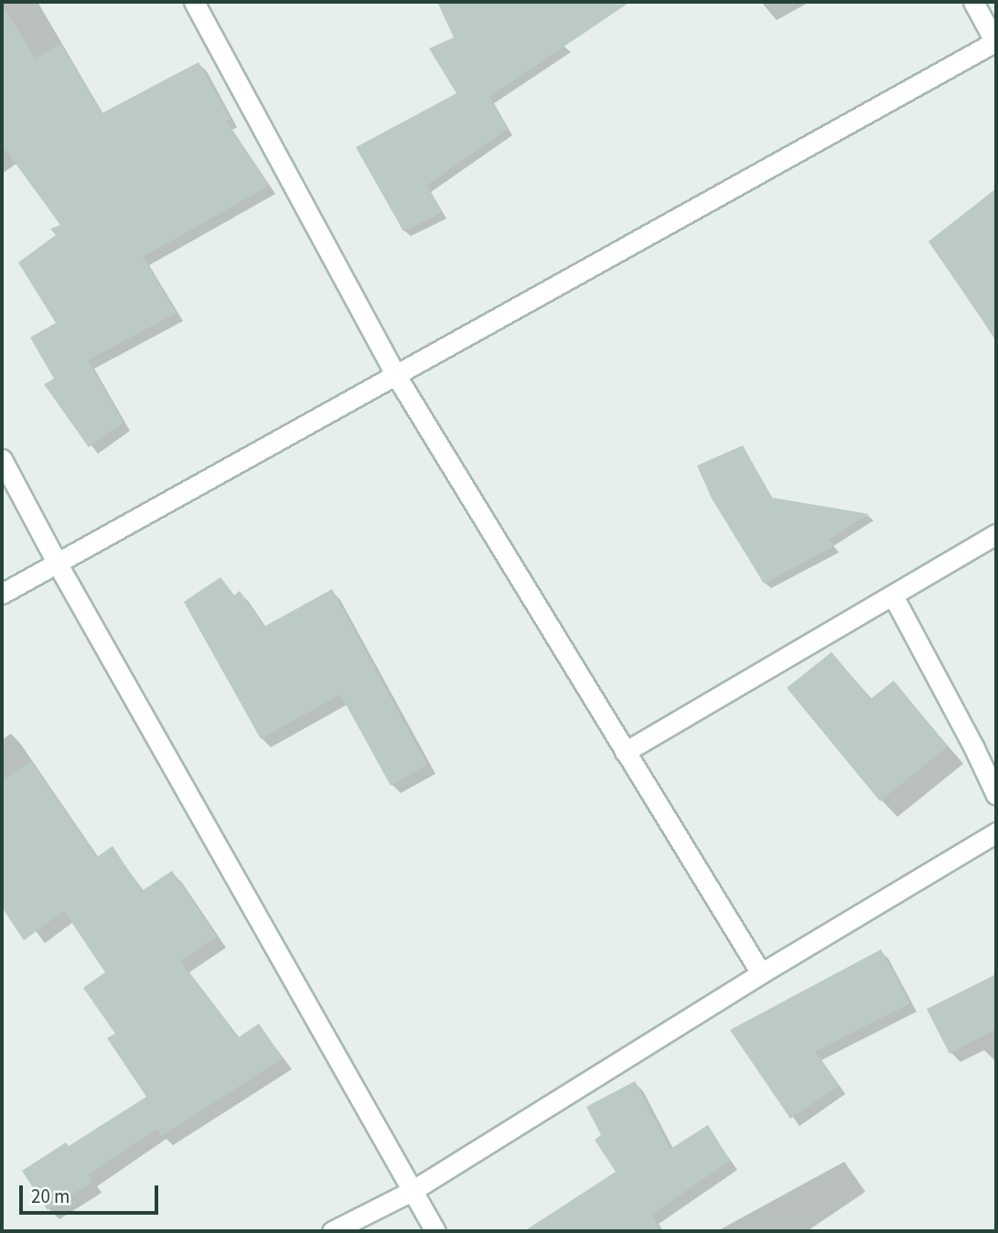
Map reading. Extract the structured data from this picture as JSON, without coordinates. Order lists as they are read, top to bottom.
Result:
{
  "scale_bar": "20 m"
}
